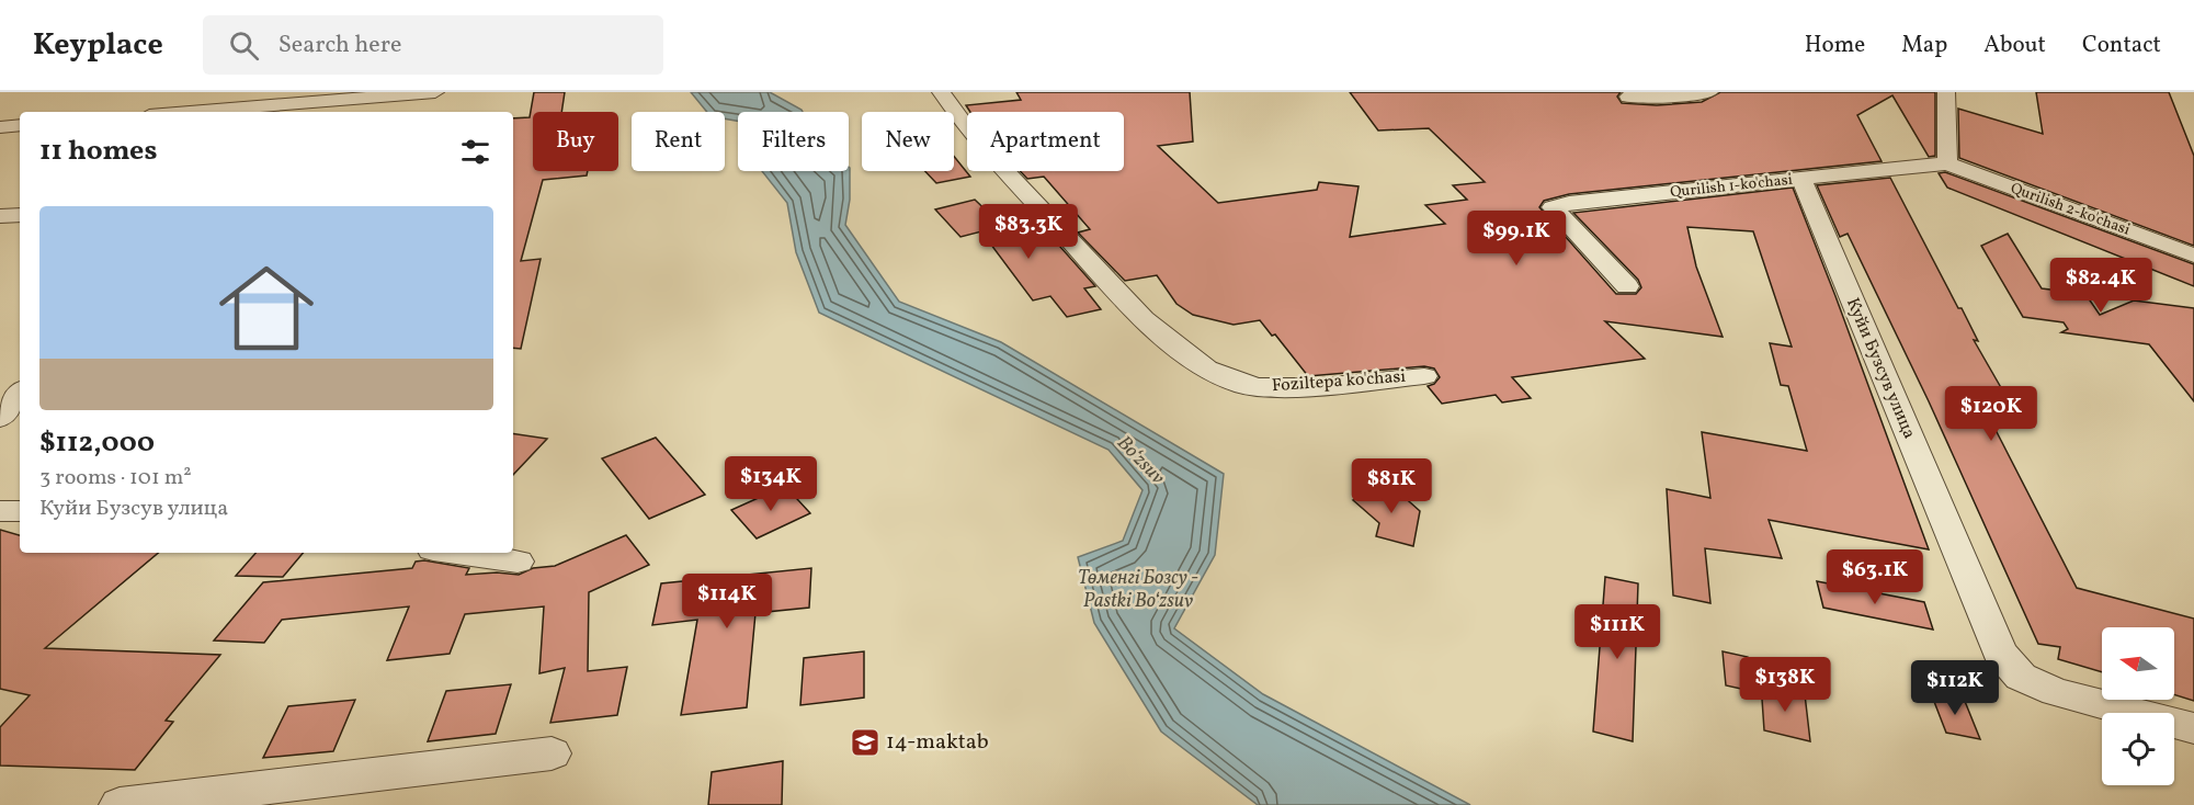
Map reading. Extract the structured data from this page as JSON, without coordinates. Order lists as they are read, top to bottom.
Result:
{
  "streets": {
    "street": [
      "Qurilish 1-ko'chasi",
      "Qurilish 2-ko'chasi",
      "Куйи Бузсув улица",
      "Foziltepa ko'chasi"
    ]
  },
  "crossings": [
    ["Qurilish 1-ko'chasi", "Qurilish 2-ko'chasi"],
    ["Qurilish 1-ko'chasi", "Куйи Бузсув улица"]
  ],
  "water": ["Boʻzsuv", "Төменгі Бозсу - Pastki Boʻzsuv"],
  "places": {
    "school or university": ["14-maktab"]
  },
  "north": "left",
  "page": {
    "header": "Keyplace",
    "search": "Search here",
    "nav": [
      "Home",
      "Map",
      "About",
      "Contact"
    ],
    "chip": [
      "Buy",
      "Rent",
      "Filters",
      "New",
      "Apartment"
    ],
    "heading": "11 homes",
    "list": [
      {
        "name": "$112,000",
        "note": "3 rooms · 101 m² · Куйи Бузсув улица"
      }
    ],
    "price": [
      "$83.3K",
      "$99.1K",
      "$82.4K",
      "$120K",
      "$134K",
      "$81K",
      "$63.1K",
      "$114K",
      "$111K",
      "$138K",
      "$112K"
    ]
  }
}
